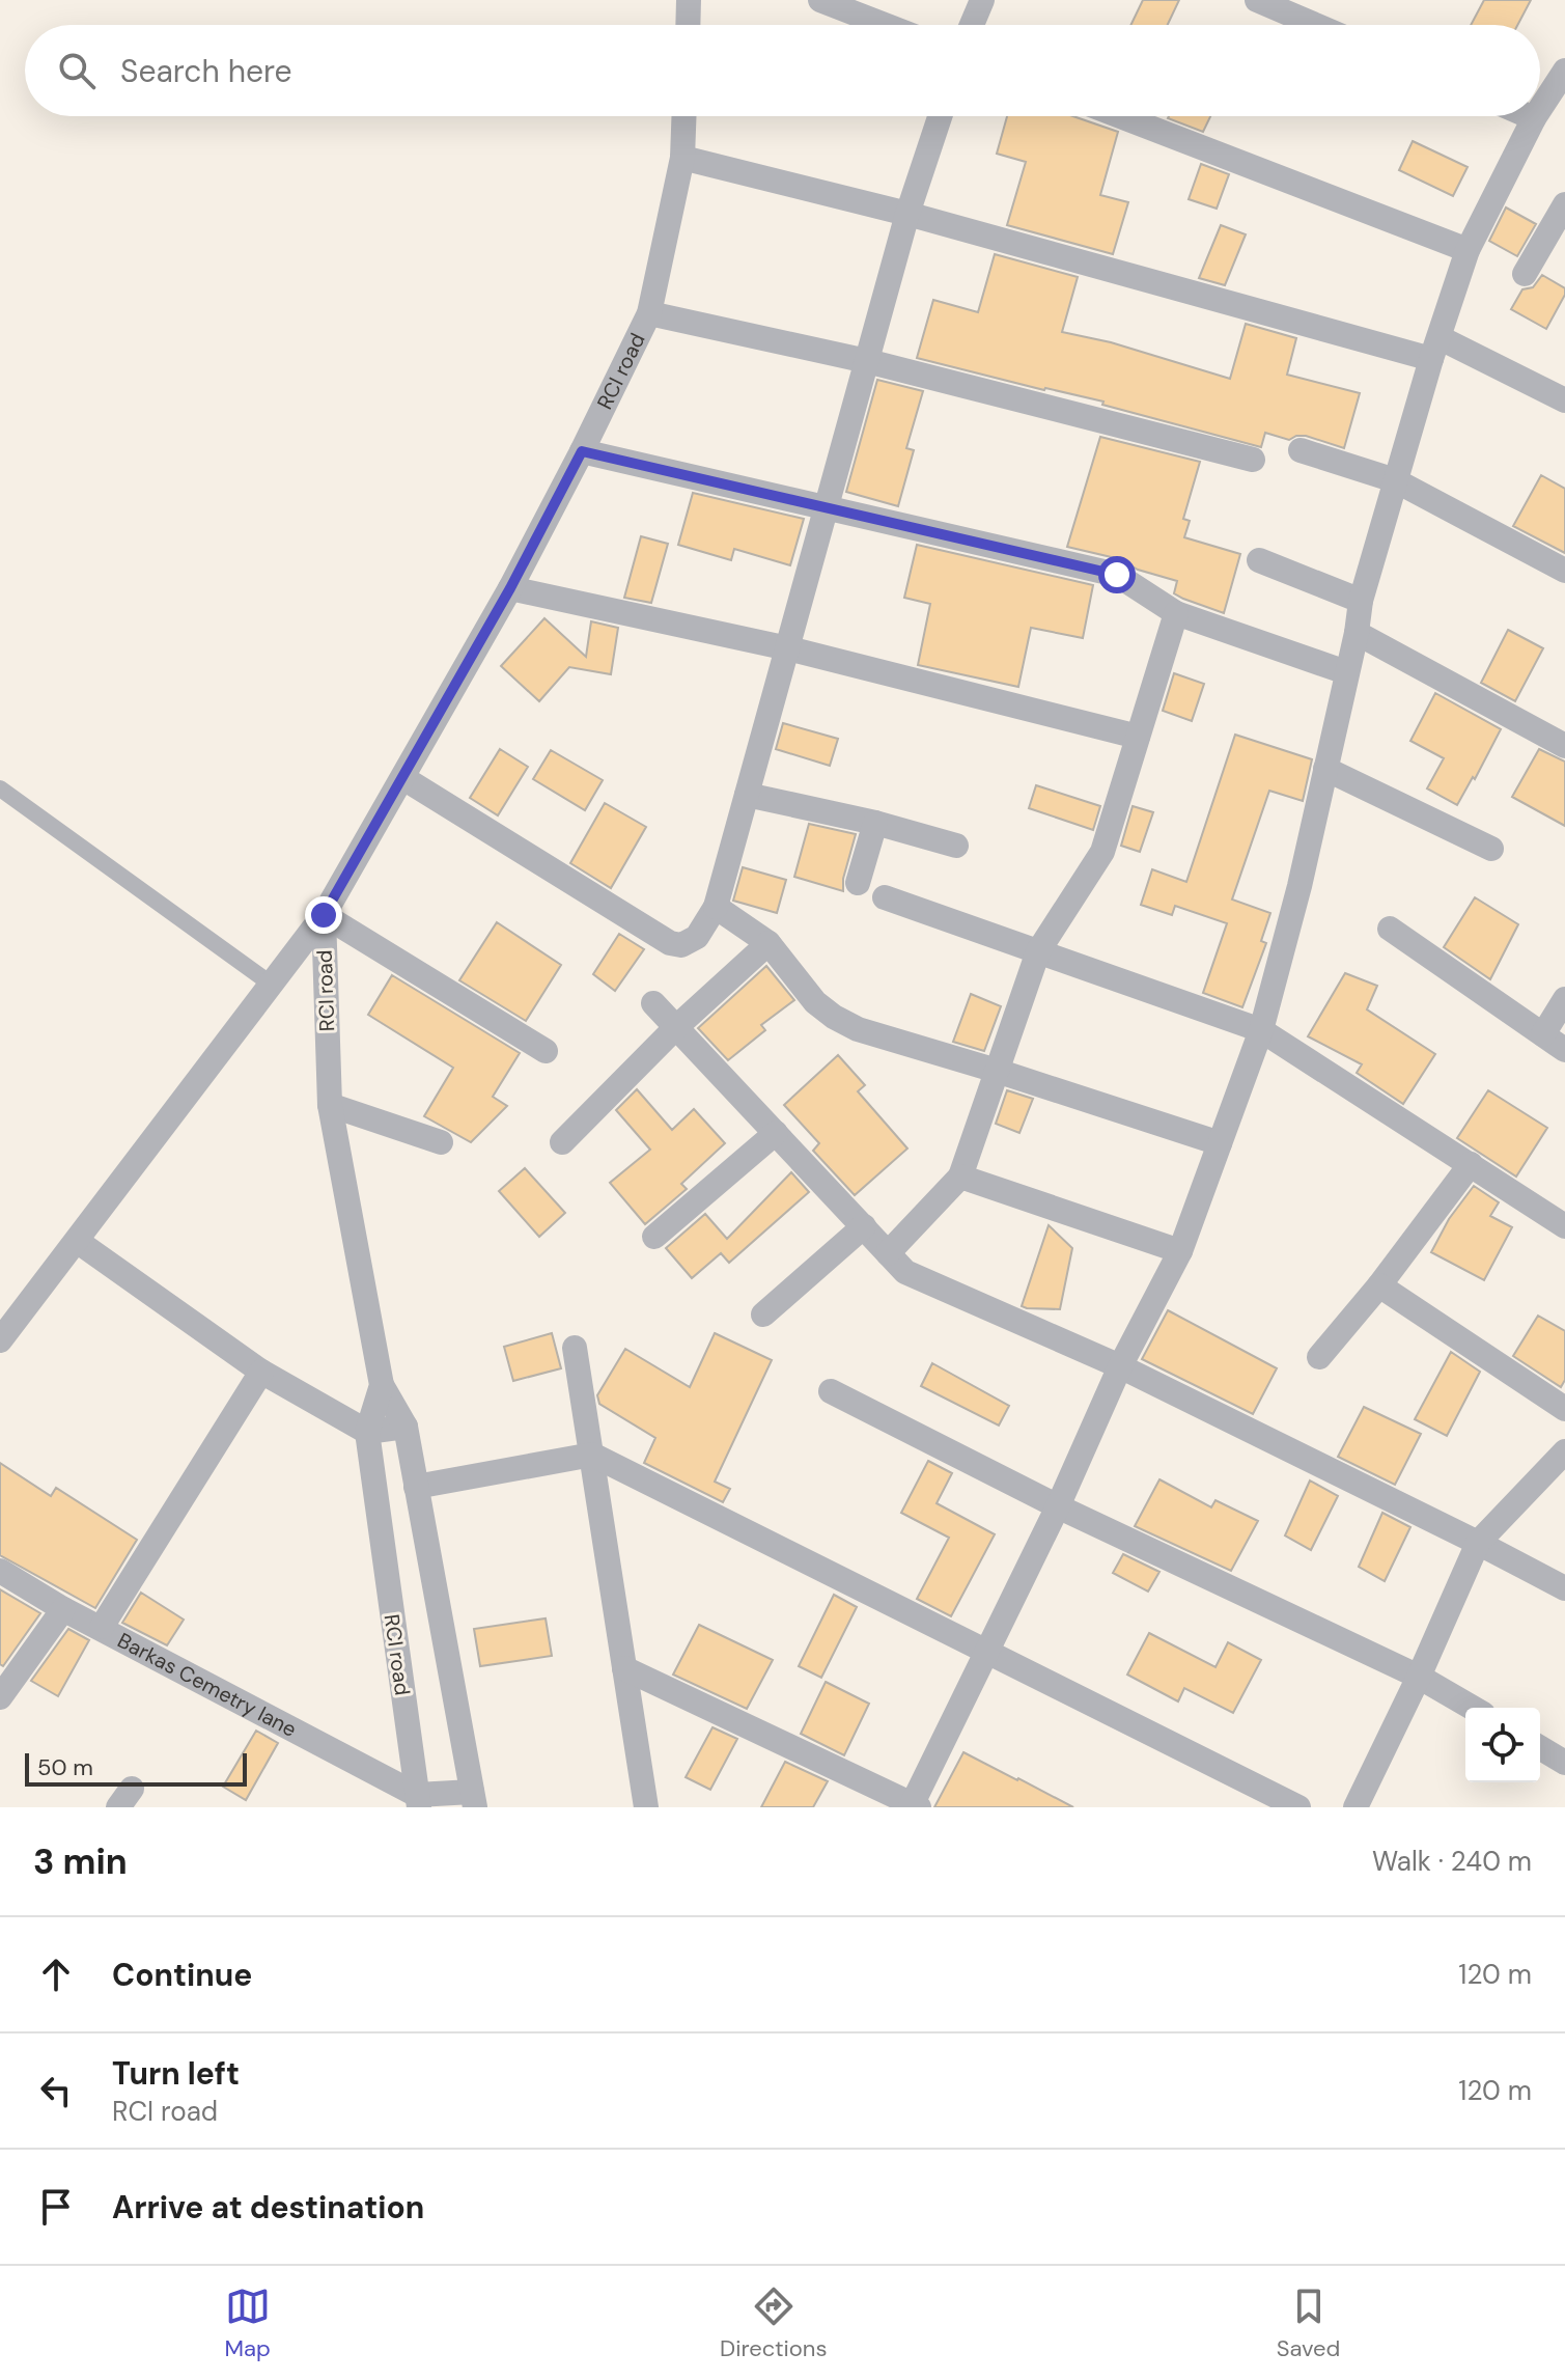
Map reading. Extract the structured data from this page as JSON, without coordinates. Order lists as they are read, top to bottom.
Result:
{
  "streets": {
    "street": ["RCI road", "Barkas Cemetry lane"]
  },
  "crossings": [
    ["RCI road", "Barkas Cemetry lane"]
  ],
  "scale_bar": "50 m",
  "page": {
    "search": "Search here",
    "scale": "50 m",
    "heading": ["3 min", "Walk · 240 m"],
    "list": [
      ["Continue", "120 m"],
      ["Turn left", "RCI road", "120 m"],
      "Arrive at destination"
    ],
    "nav": ["Map", "Directions", "Saved"]
  }
}
